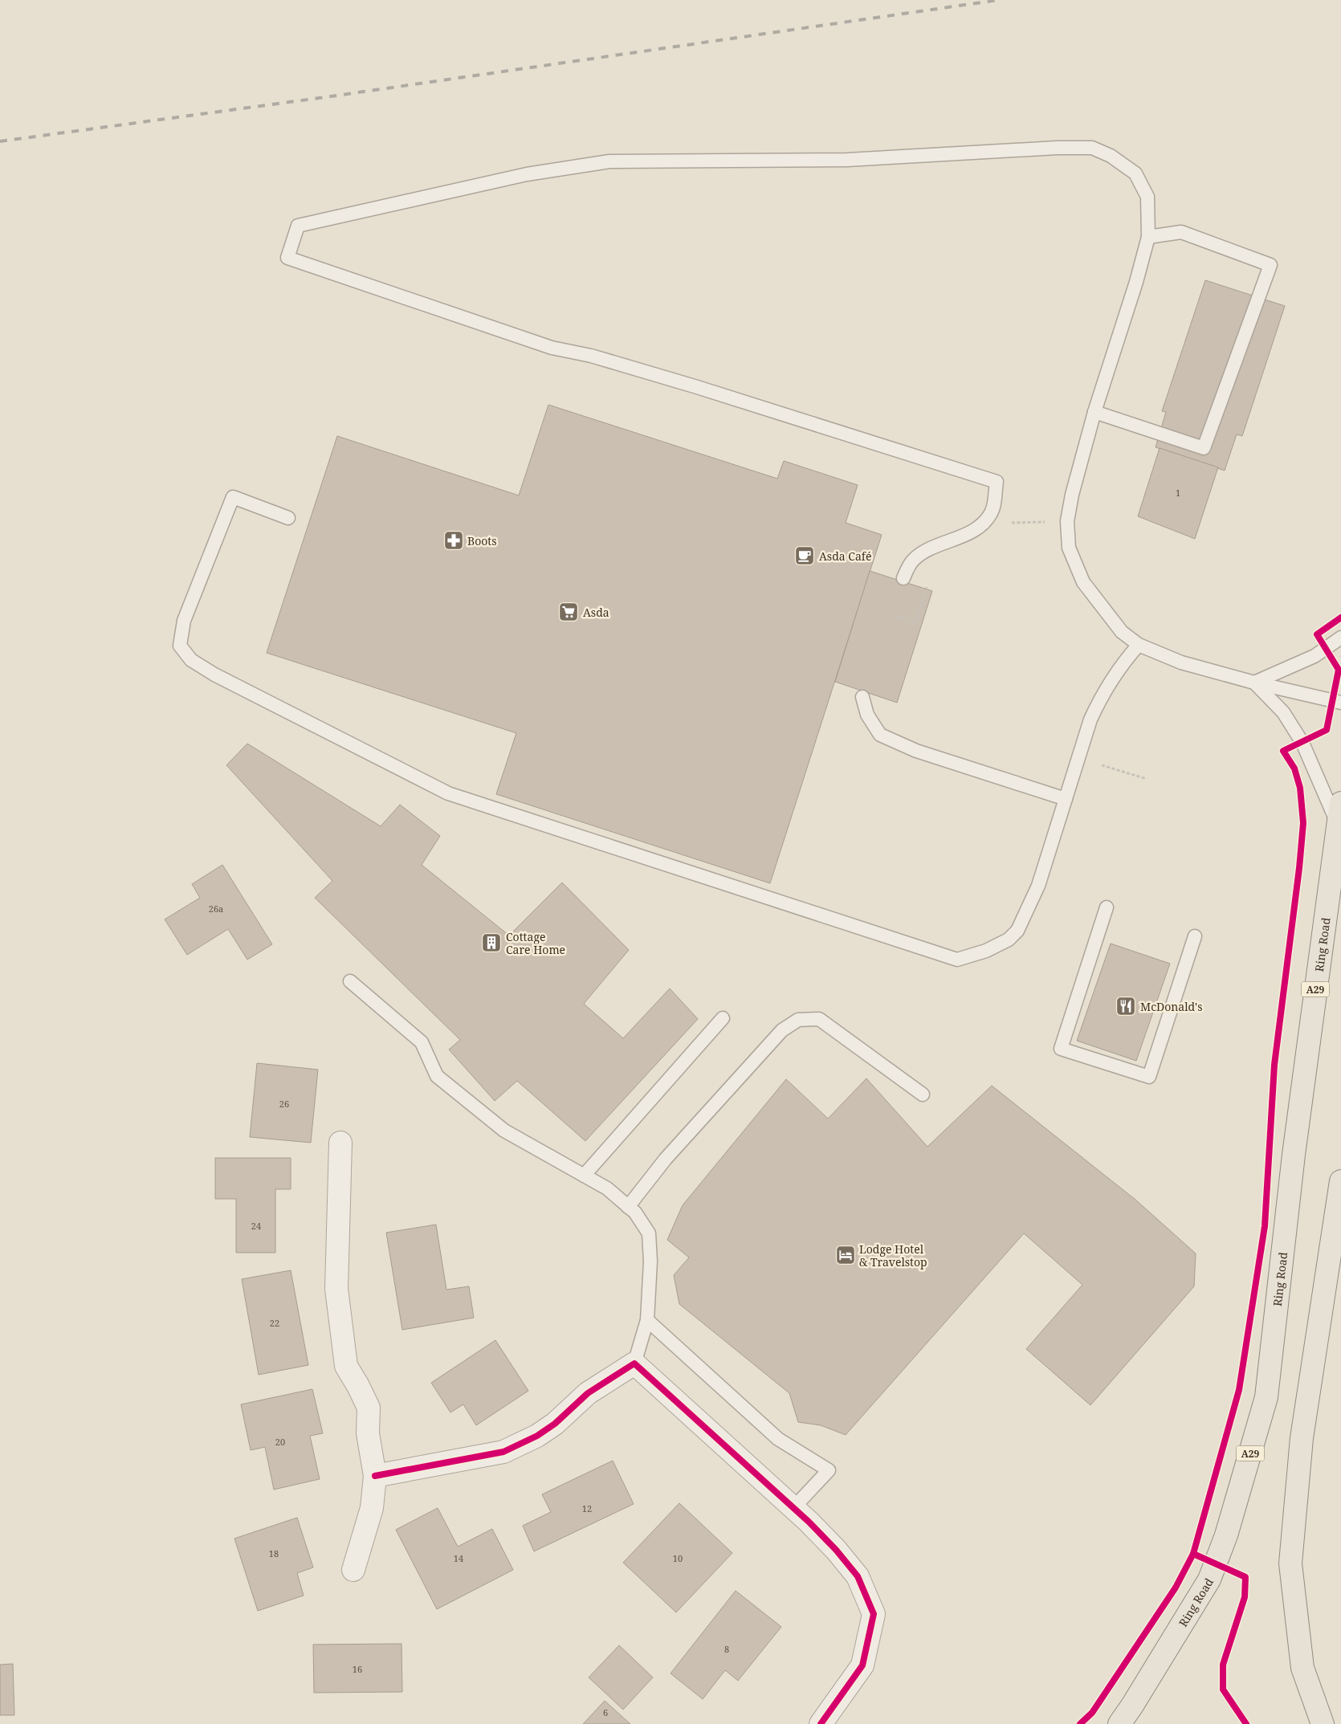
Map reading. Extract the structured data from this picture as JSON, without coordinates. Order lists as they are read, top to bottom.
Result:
{
  "streets": {
    "main road": ["Ring Road", "A29"]
  },
  "places": {
    "pharmacy": ["Boots"],
    "cafe": ["Asda Café"],
    "supermarket": ["Asda"],
    "building": ["Cottage Care Home"],
    "restaurant": ["McDonald's"],
    "hotel": ["Lodge Hotel & Travelstop"]
  },
  "house_numbers": [
    "1",
    "26a",
    "26",
    "24",
    "22",
    "20",
    "12",
    "18",
    "14",
    "10",
    "8",
    "16",
    "6"
  ]
}
